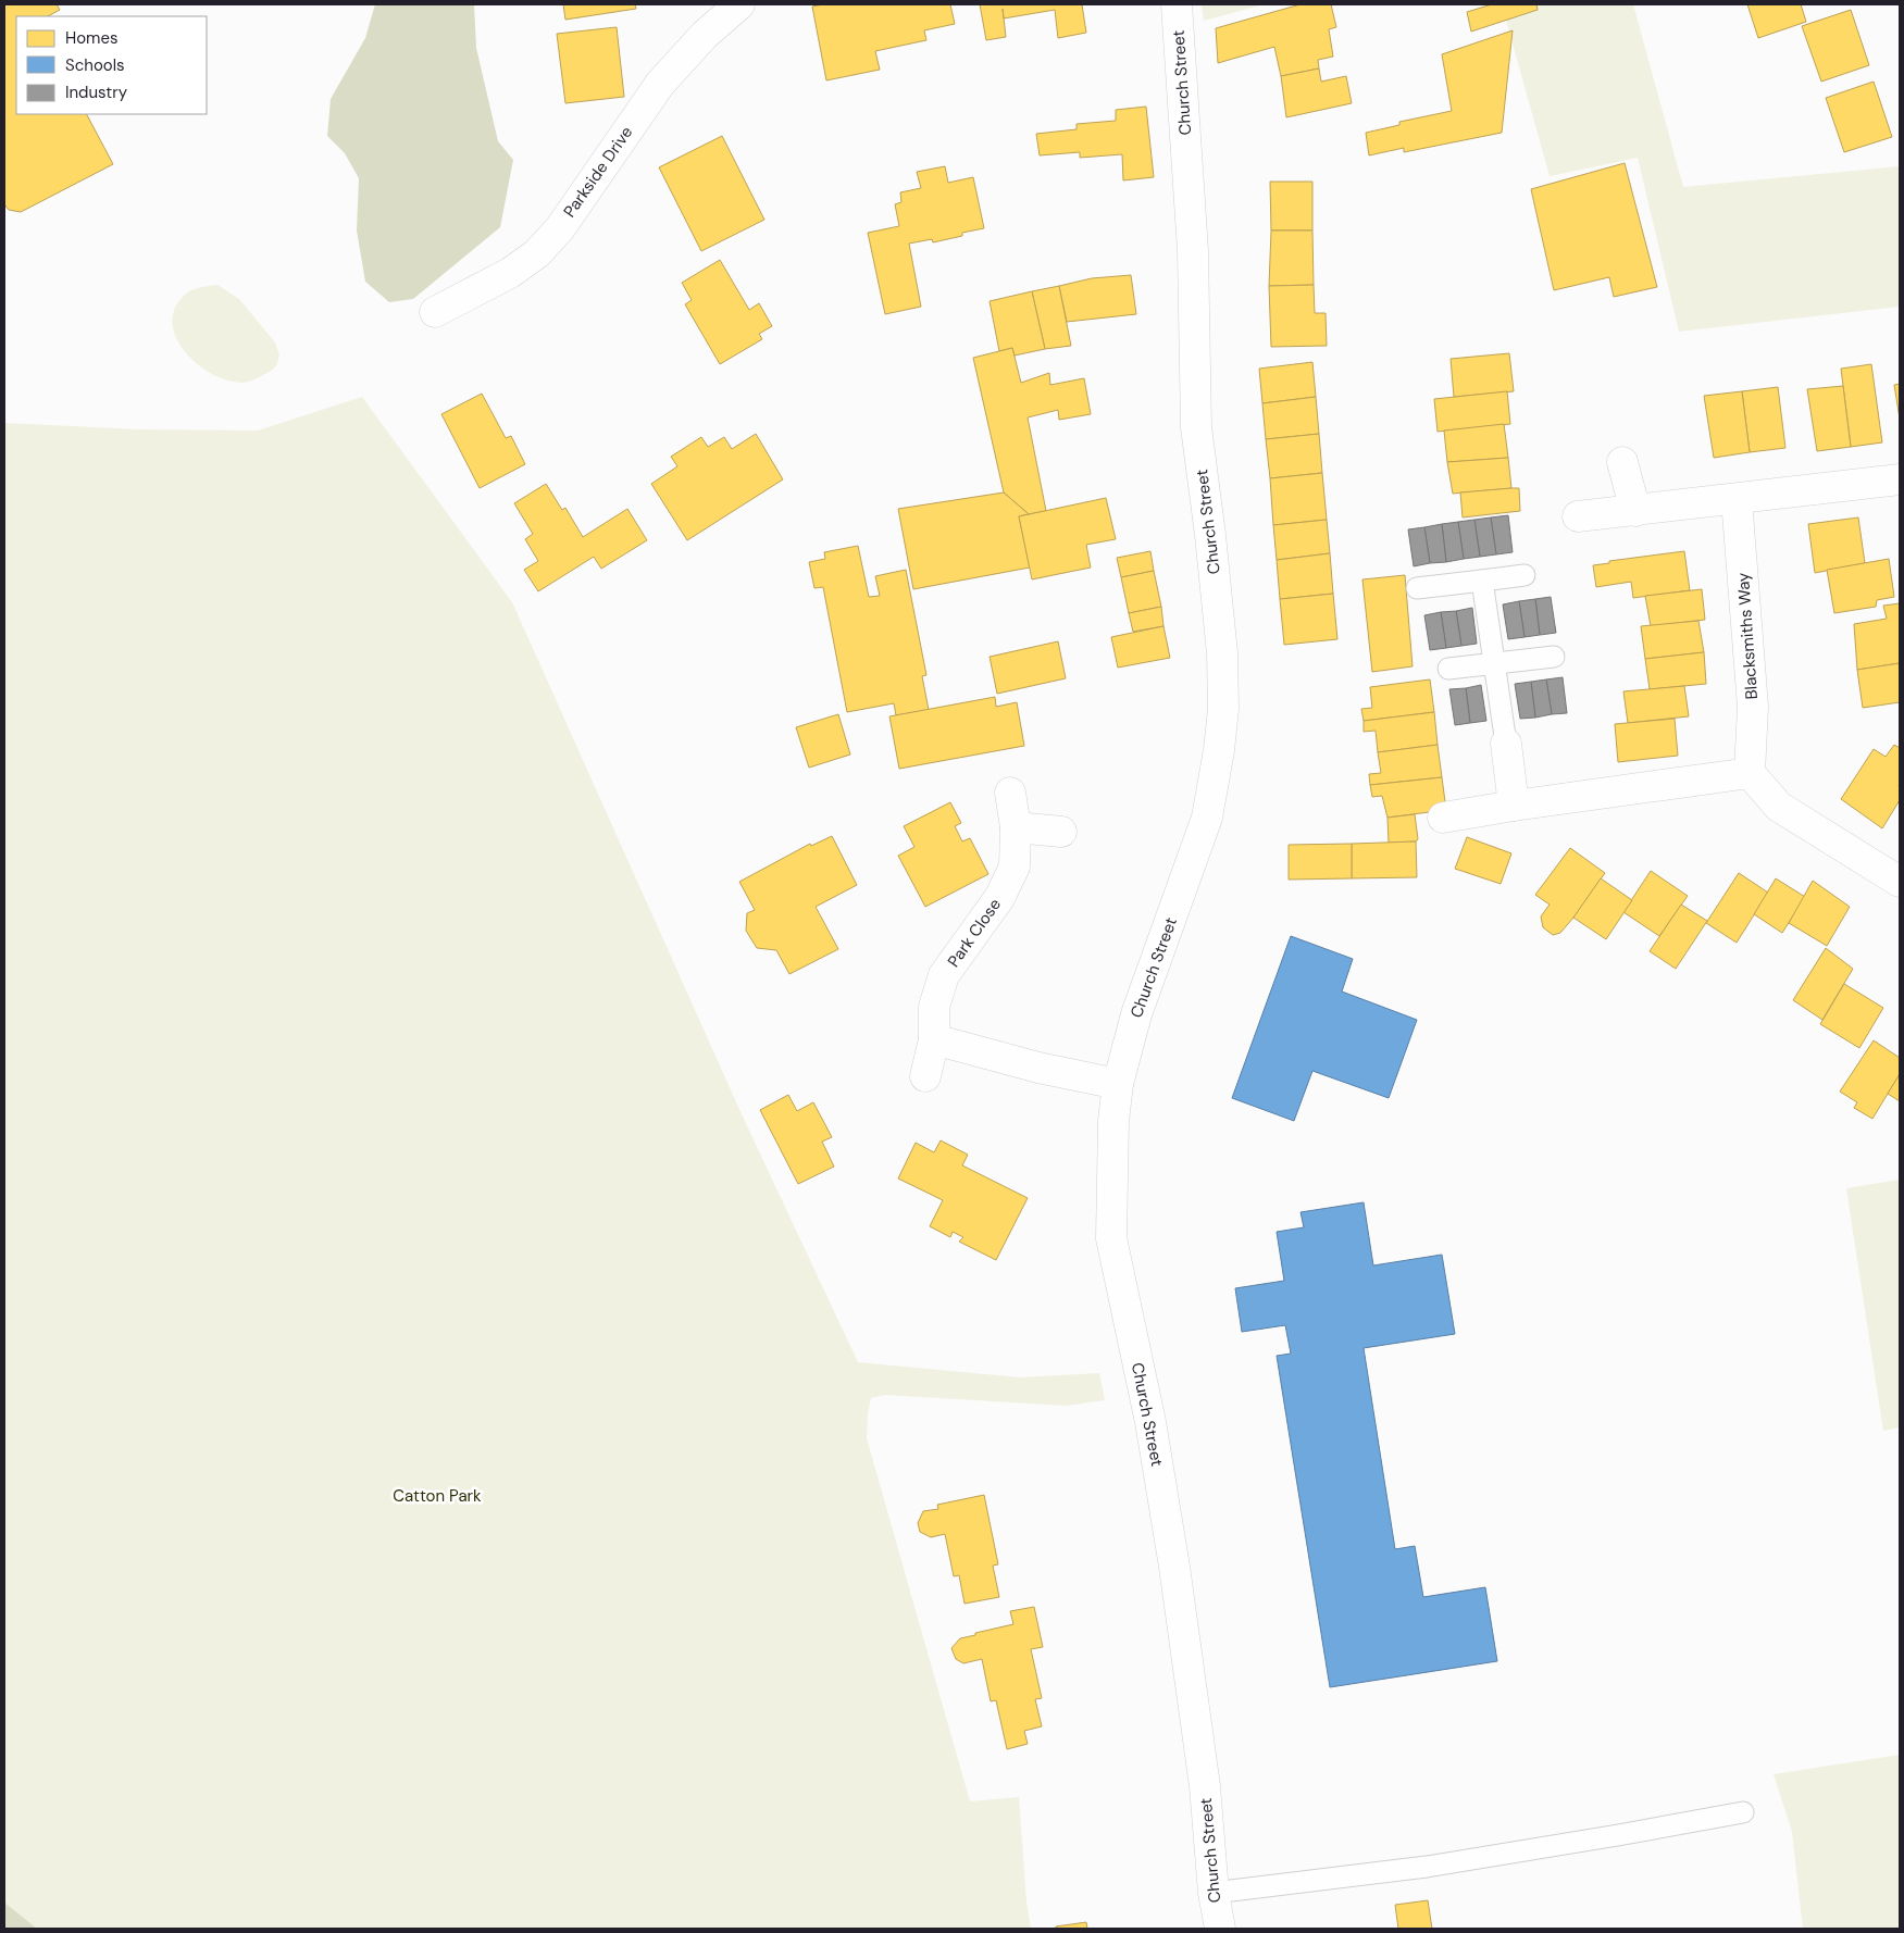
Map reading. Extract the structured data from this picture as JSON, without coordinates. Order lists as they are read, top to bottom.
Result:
{
  "streets": {
    "street": [
      "Church Street",
      "Parkside Drive",
      "Blacksmiths Way",
      "Park Close"
    ]
  },
  "parks": ["Catton Park"],
  "legend": ["Homes", "Schools", "Industry"]
}
